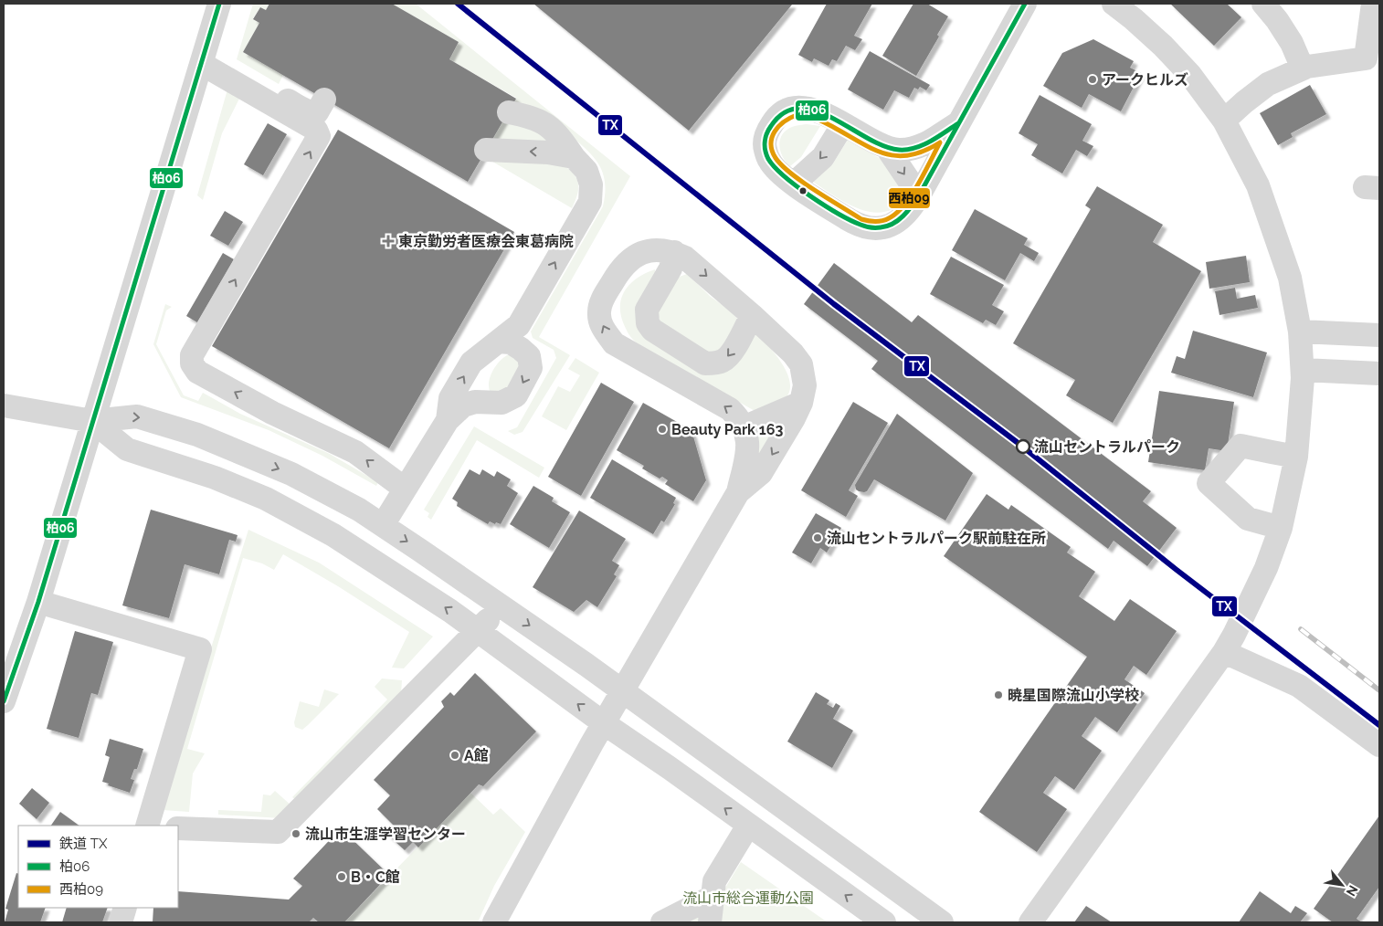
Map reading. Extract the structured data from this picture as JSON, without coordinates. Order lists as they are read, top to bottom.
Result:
{
  "parks": ["流山市総合運動公園"],
  "places": {
    "other": [
      "アークヒルズ",
      "Beauty Park 163",
      "流山セントラルパーク",
      "流山セントラルパーク駅前駐在所",
      "暁星国際流山小学校",
      "A館",
      "流山市生涯学習センター",
      "B・C館"
    ],
    "health": ["東京勤労者医療会東葛病院"]
  },
  "lines": ["rail line TX", "transit line 柏06", "transit line 西柏09"],
  "legend": ["鉄道 TX", "柏06", "西柏09"],
  "north": "bottom right"
}
